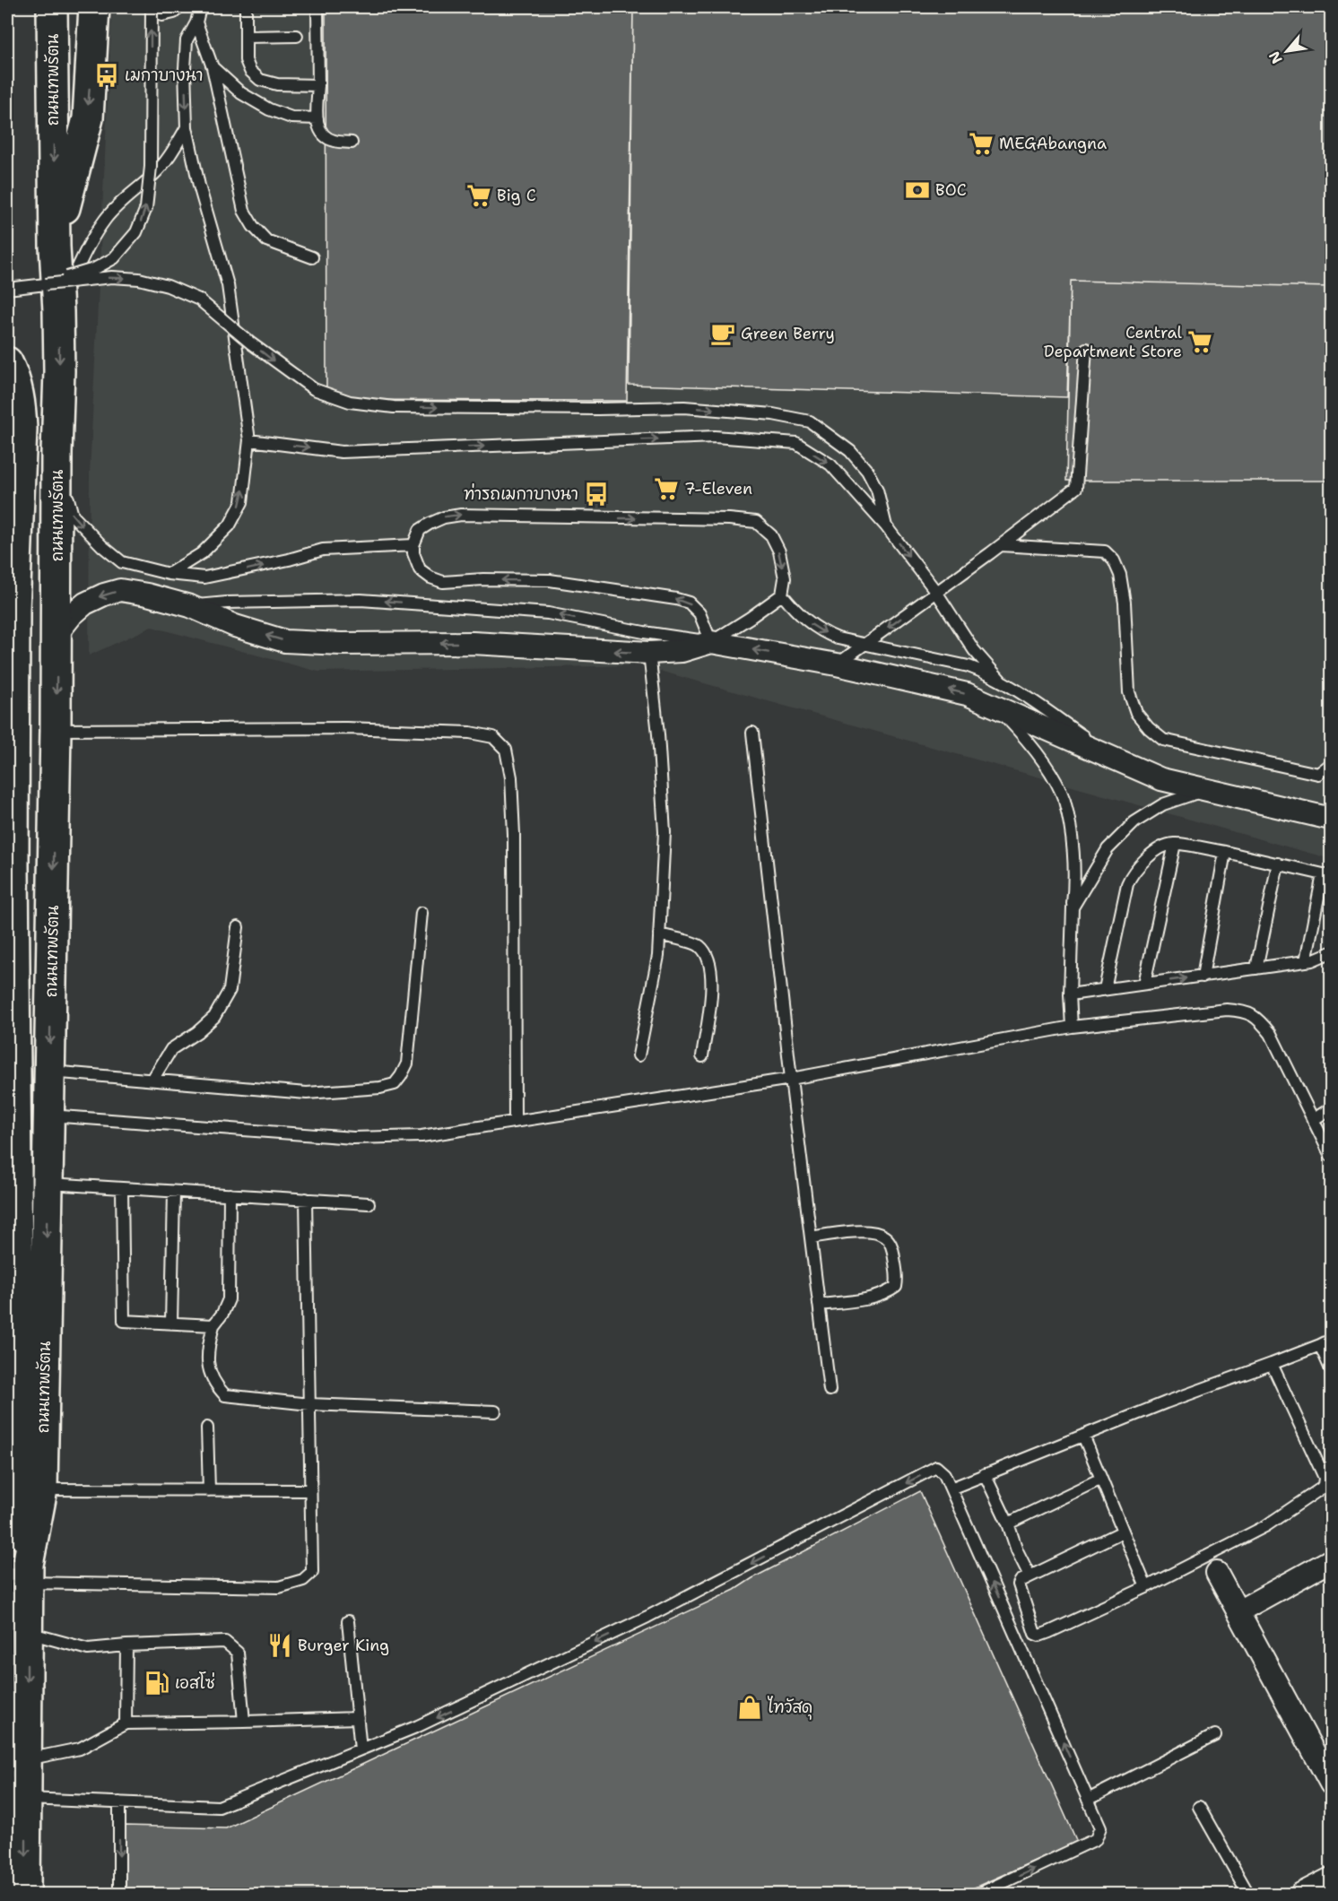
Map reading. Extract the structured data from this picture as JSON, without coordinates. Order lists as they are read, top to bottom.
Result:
{
  "streets": {
    "main road": ["ถนนเทพรัตน"]
  },
  "places": {
    "bus stop": ["เมกาบางนา", "ท่ารถเมกาบางนา"],
    "supermarket": [
      "MEGAbangna",
      "Big C",
      "Central Department Store",
      "7-Eleven"
    ],
    "bank": ["BOC"],
    "cafe": ["Green Berry"],
    "restaurant": ["Burger King"],
    "fuel station": ["เอสโซ่"],
    "shop": ["ไทวัสดุ"]
  },
  "north": "bottom left"
}
